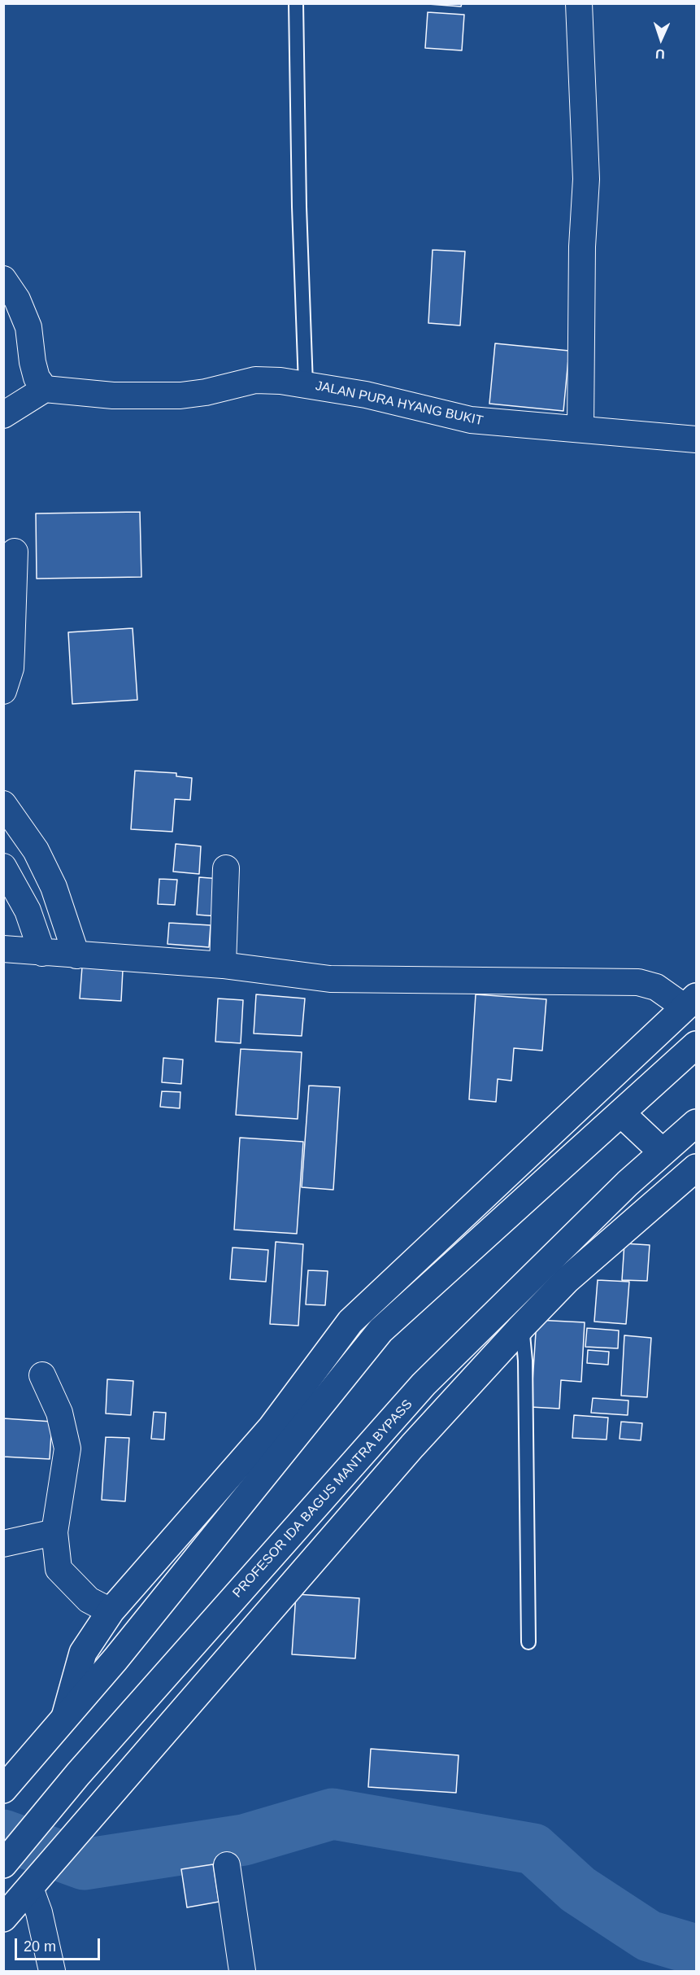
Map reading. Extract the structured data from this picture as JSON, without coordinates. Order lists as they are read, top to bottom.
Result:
{
  "streets": {
    "main road": ["PROFESOR IDA BAGUS MANTRA BYPASS"],
    "street": ["JALAN PURA HYANG BUKIT"]
  },
  "scale_bar": "20 m",
  "north": "bottom"
}
